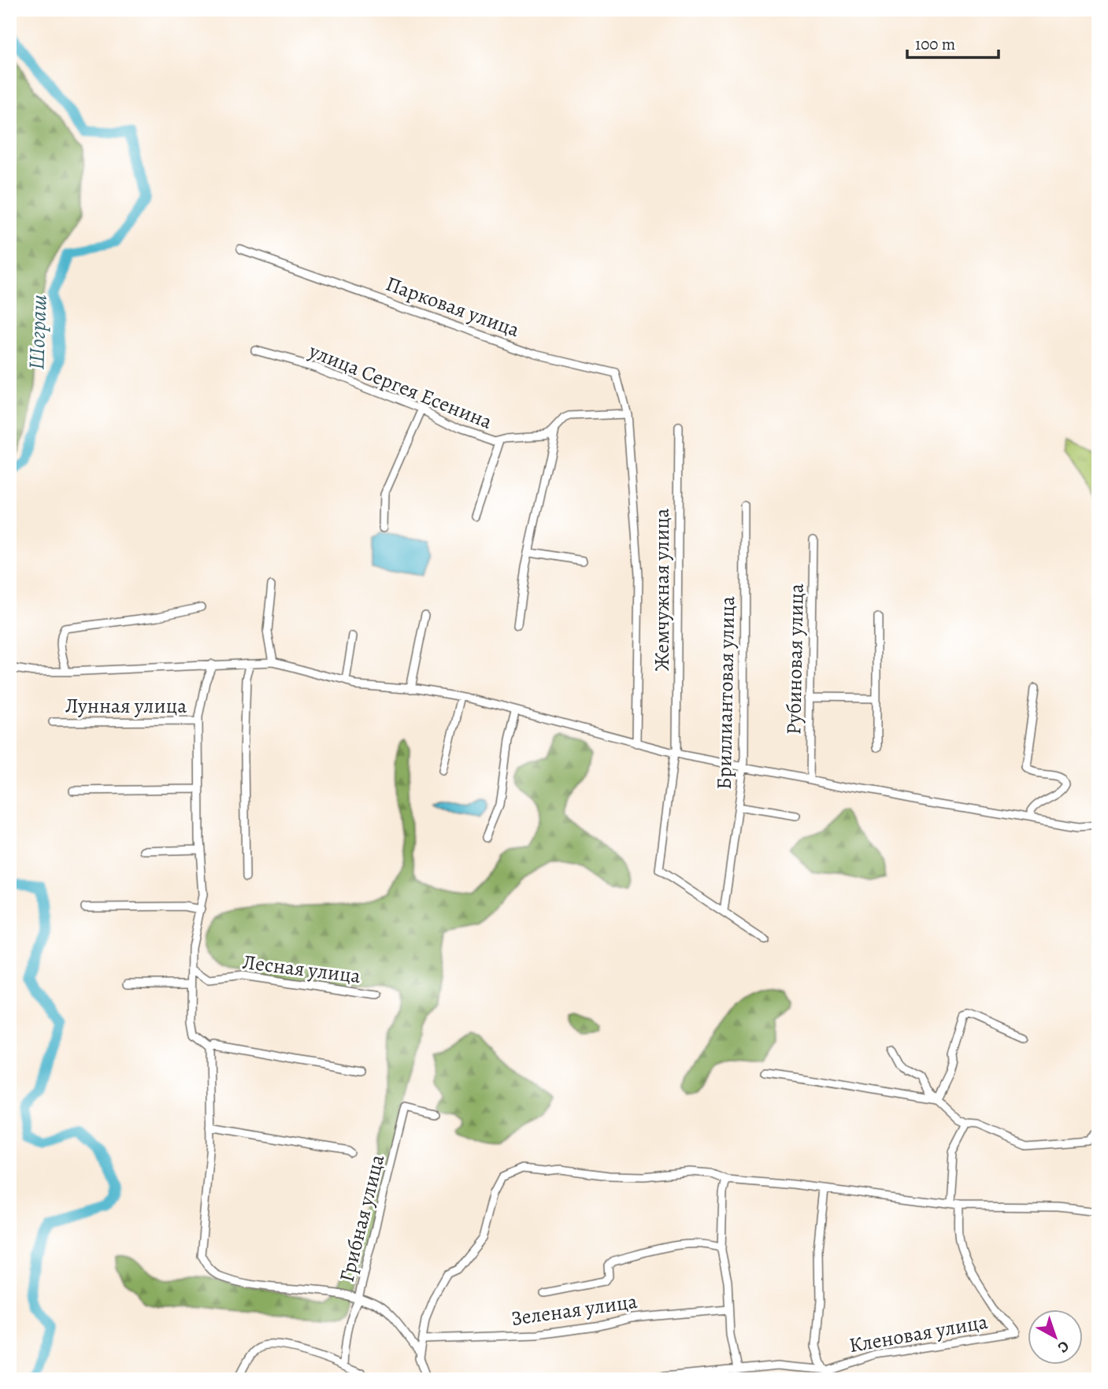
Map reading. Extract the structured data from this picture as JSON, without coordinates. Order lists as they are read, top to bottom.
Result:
{
  "streets": {
    "street": [
      "Парковая улица",
      "улица Сергея Есенина",
      "Жемчужная улица",
      "Рубиновая улица",
      "Бриллиантовая улица",
      "Лунная улица",
      "Лесная улица",
      "Грибная улица",
      "Зеленая улица",
      "Кленовая улица"
    ]
  },
  "crossings": [
    ["Парковая улица", "улица Сергея Есенина"],
    ["Жемчужная улица", "Бриллиантовая улица"]
  ],
  "water": ["Шограш"],
  "scale_bar": "100 m",
  "north": "bottom right"
}
